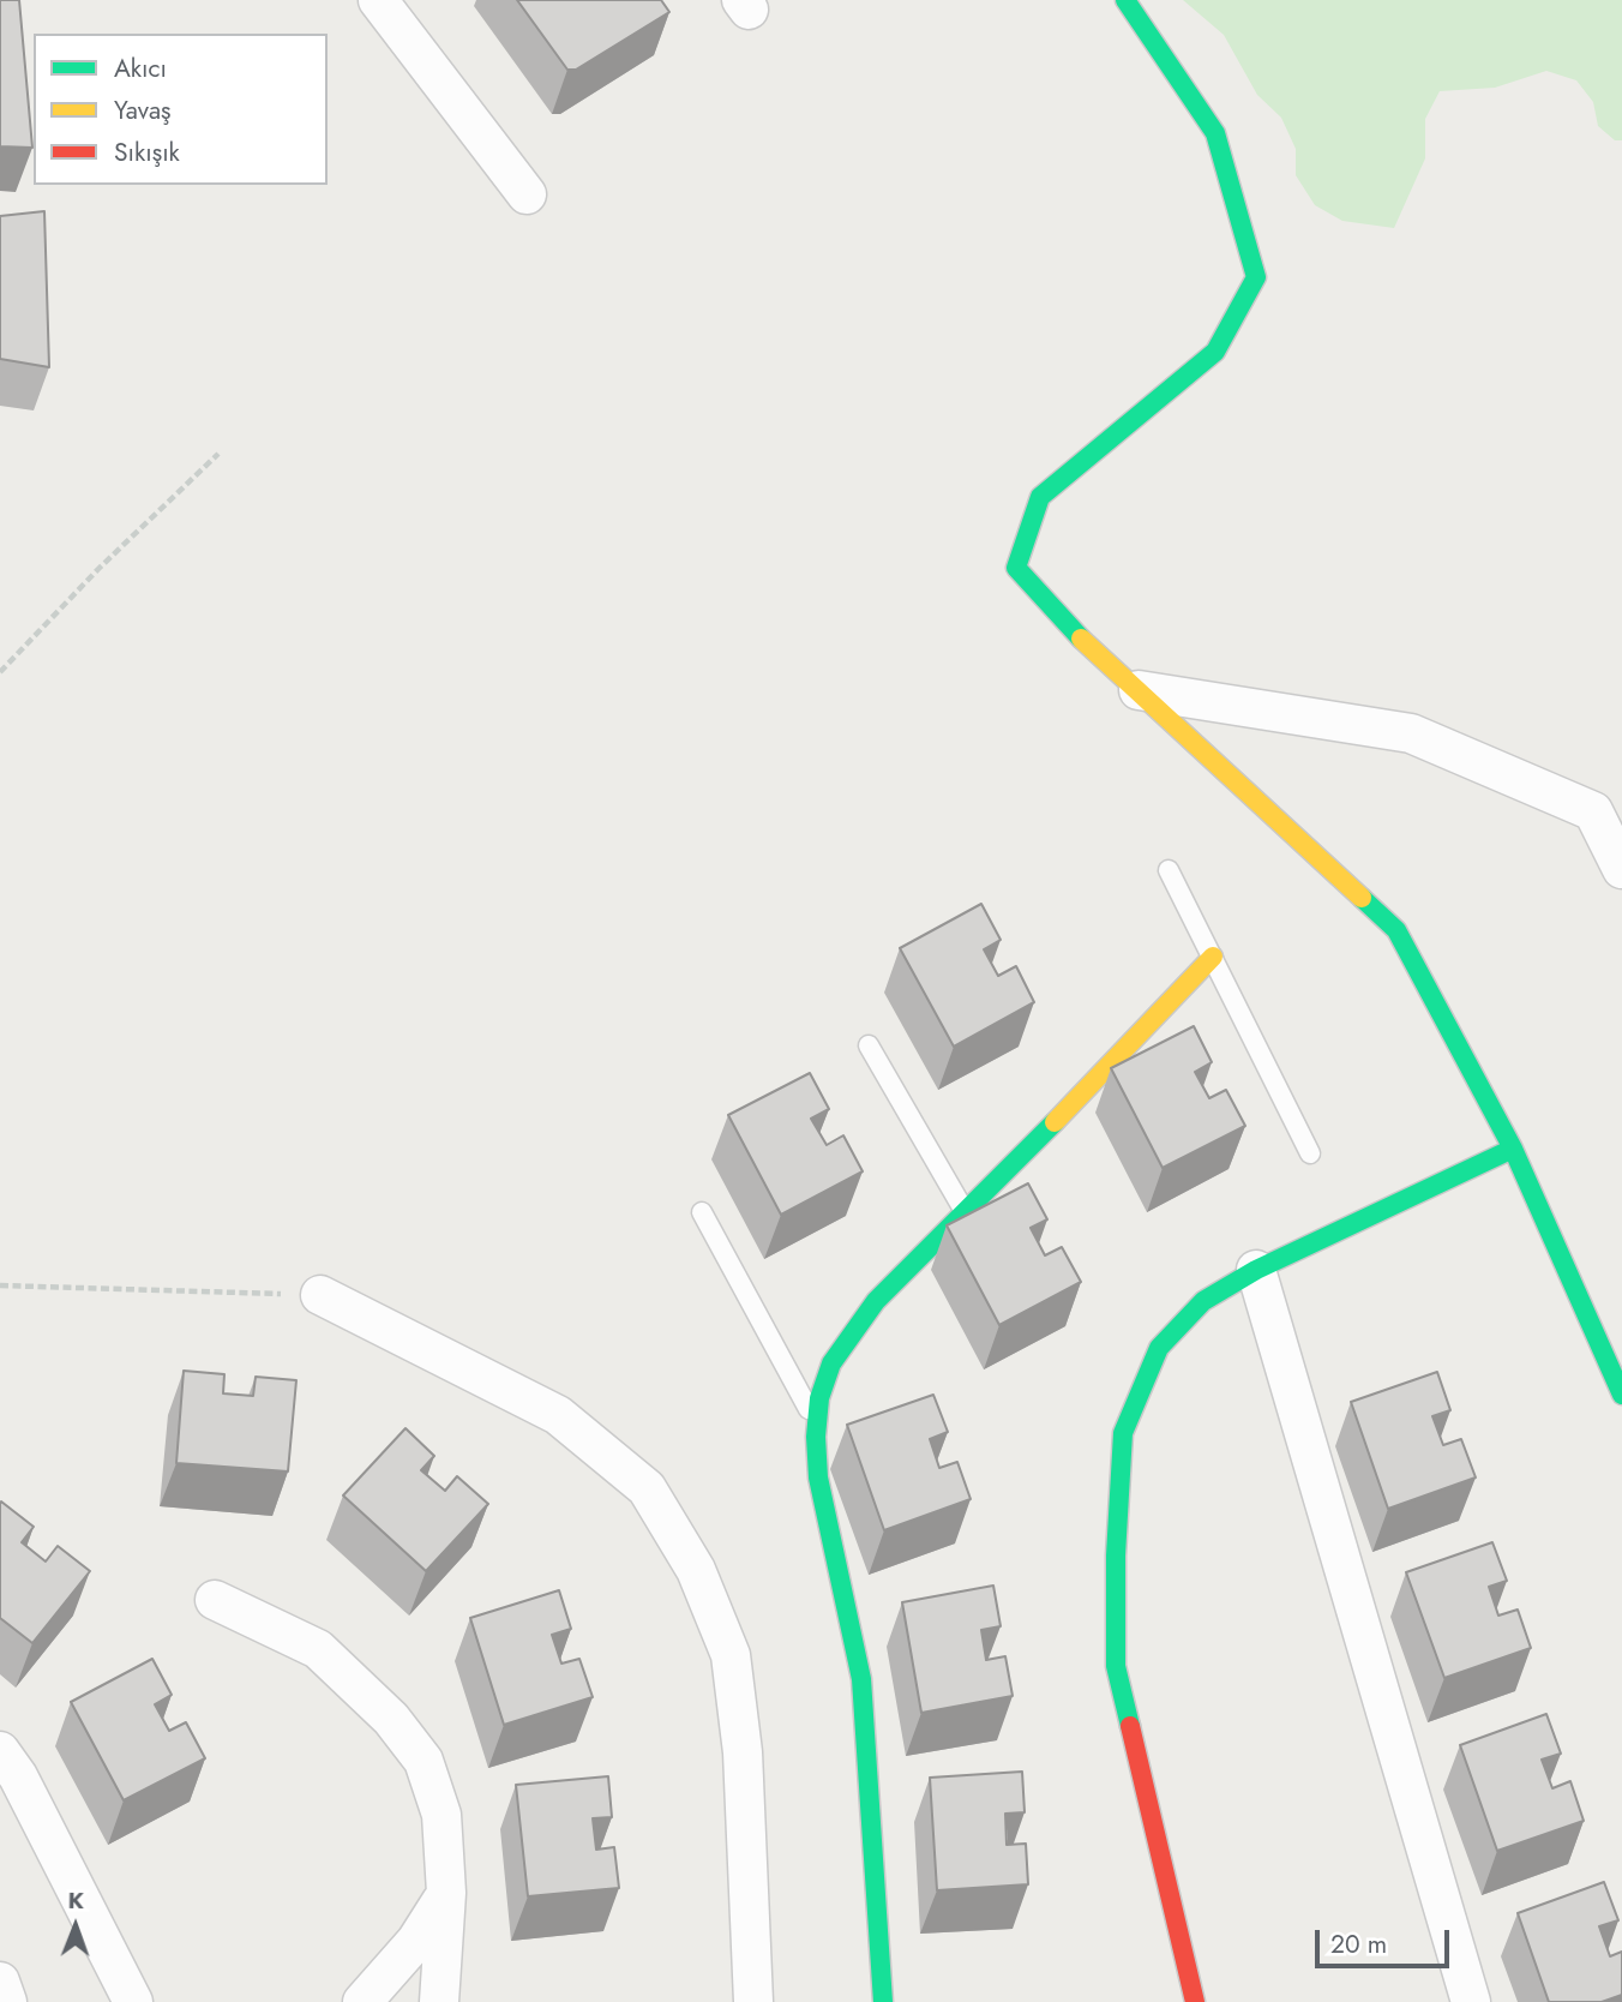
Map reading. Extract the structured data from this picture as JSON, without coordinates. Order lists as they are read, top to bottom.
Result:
{
  "legend": ["Akıcı", "Yavaş", "Sıkışık"],
  "scale_bar": "20 m",
  "north": "top"
}
